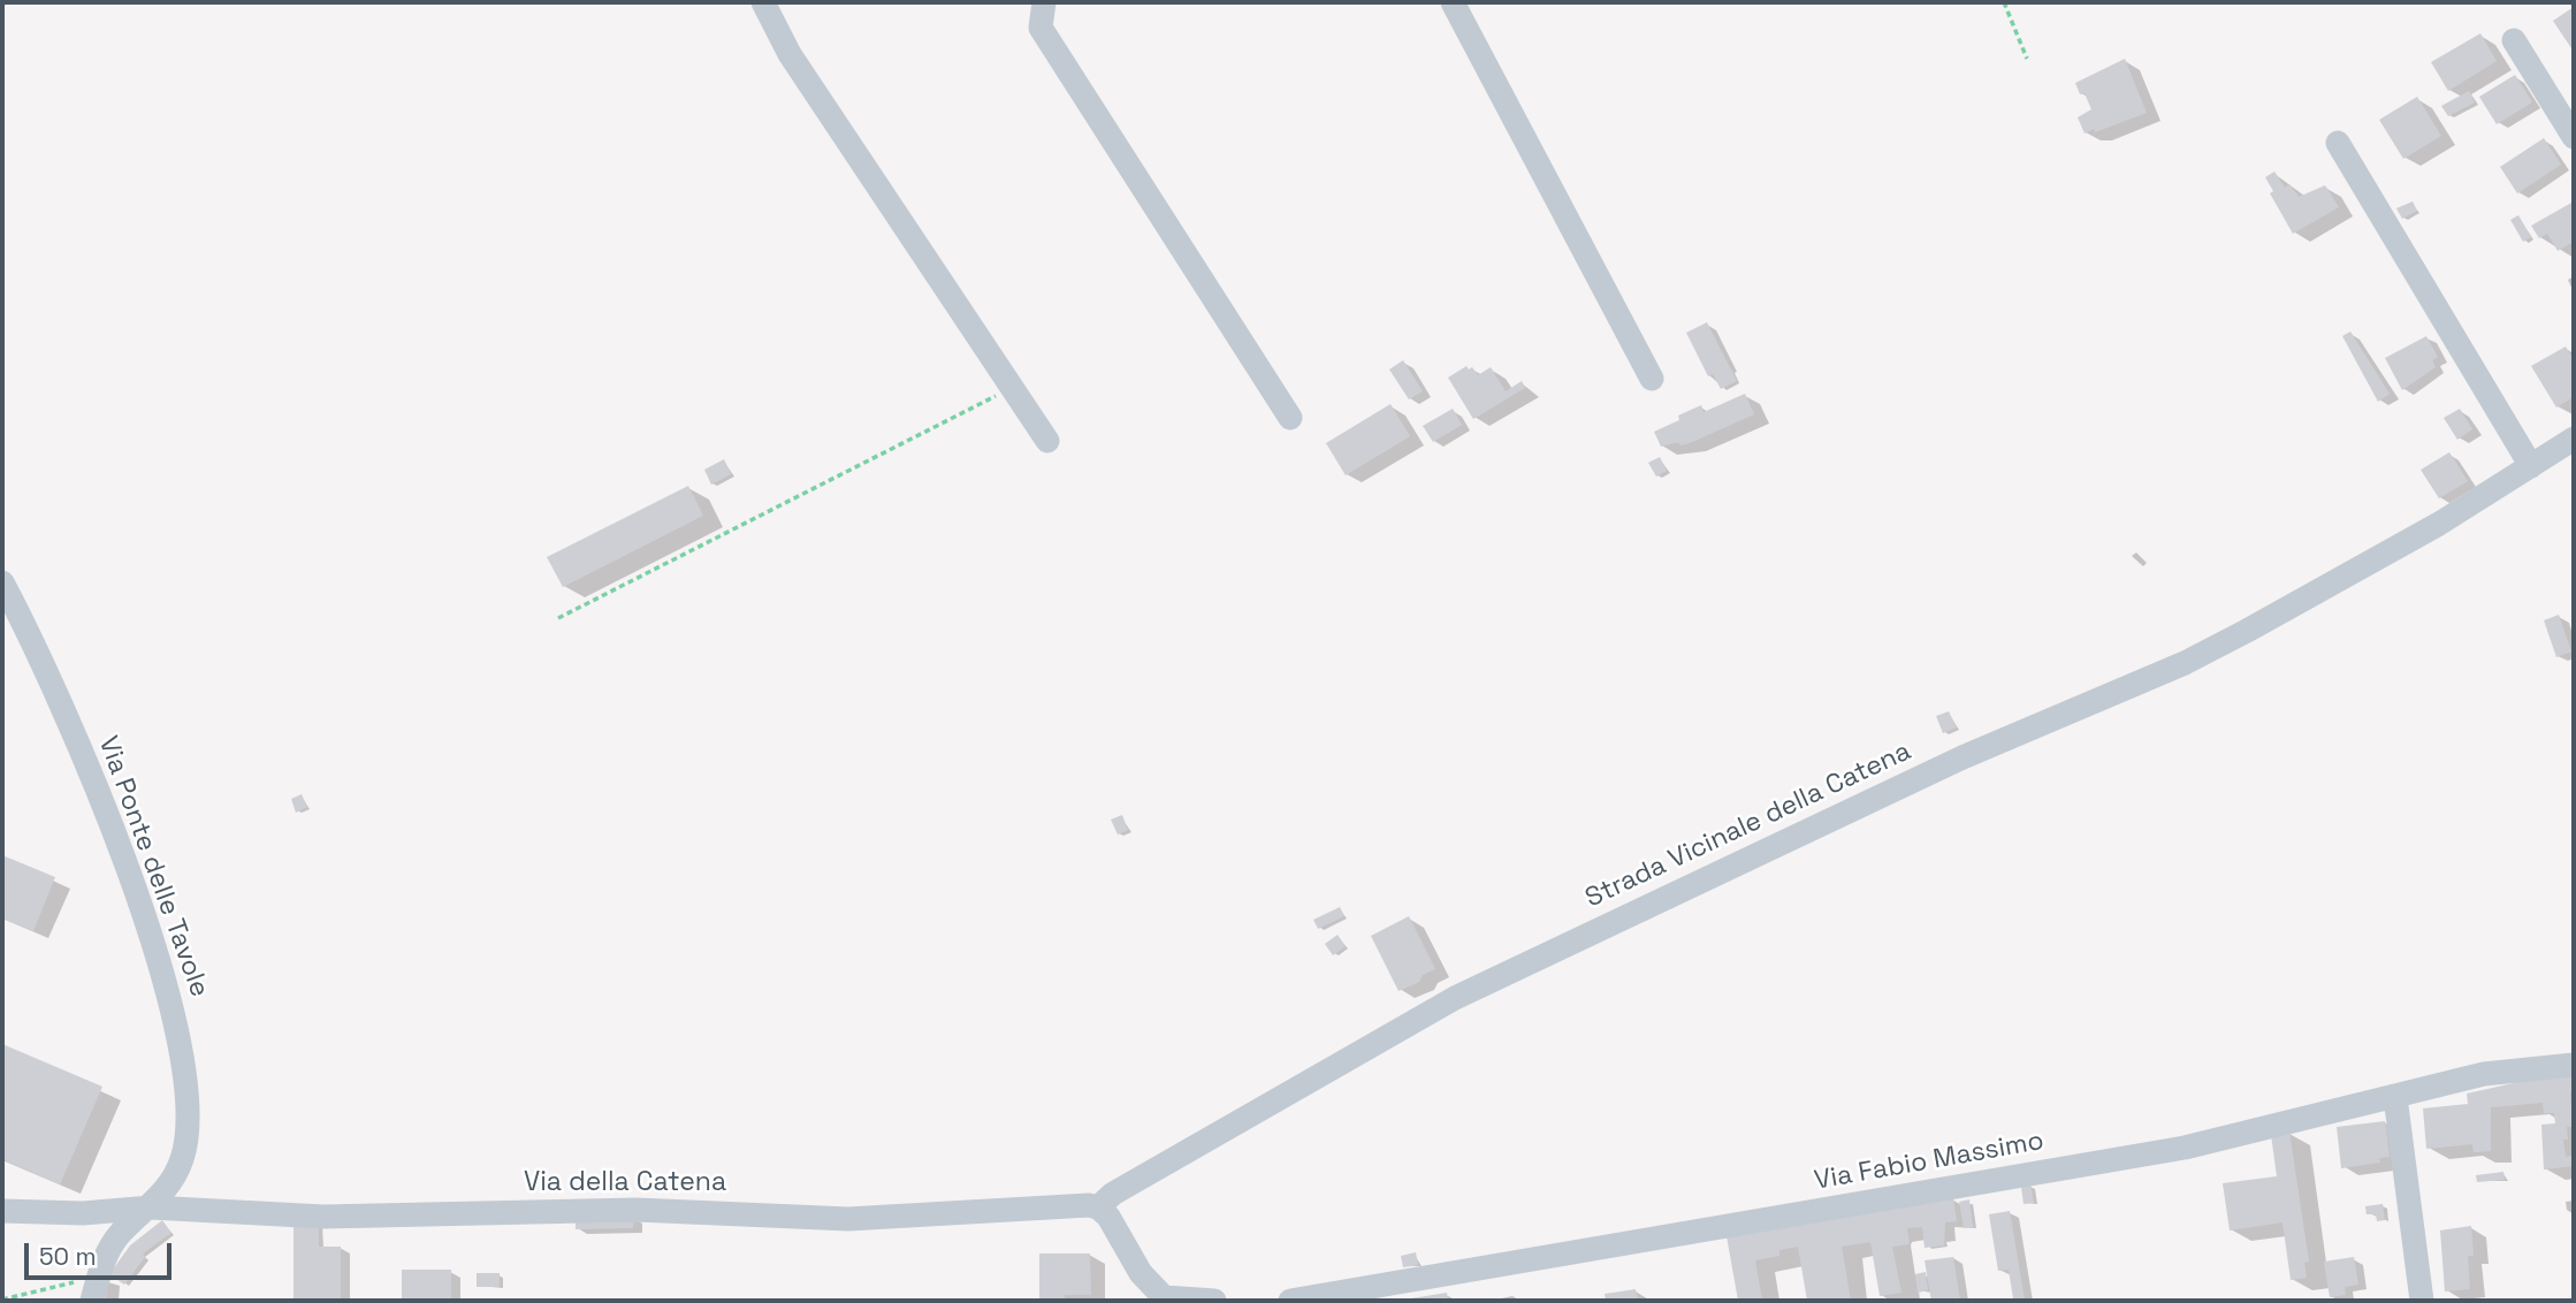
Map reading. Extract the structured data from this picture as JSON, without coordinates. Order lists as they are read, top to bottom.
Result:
{
  "streets": {
    "street": [
      "Strada Vicinale della Catena",
      "Via Ponte delle Tavole",
      "Via Fabio Massimo",
      "Via della Catena"
    ]
  },
  "crossings": [
    ["Strada Vicinale della Catena", "Via della Catena"],
    ["Via Ponte delle Tavole", "Via della Catena"]
  ],
  "scale_bar": "50 m"
}
